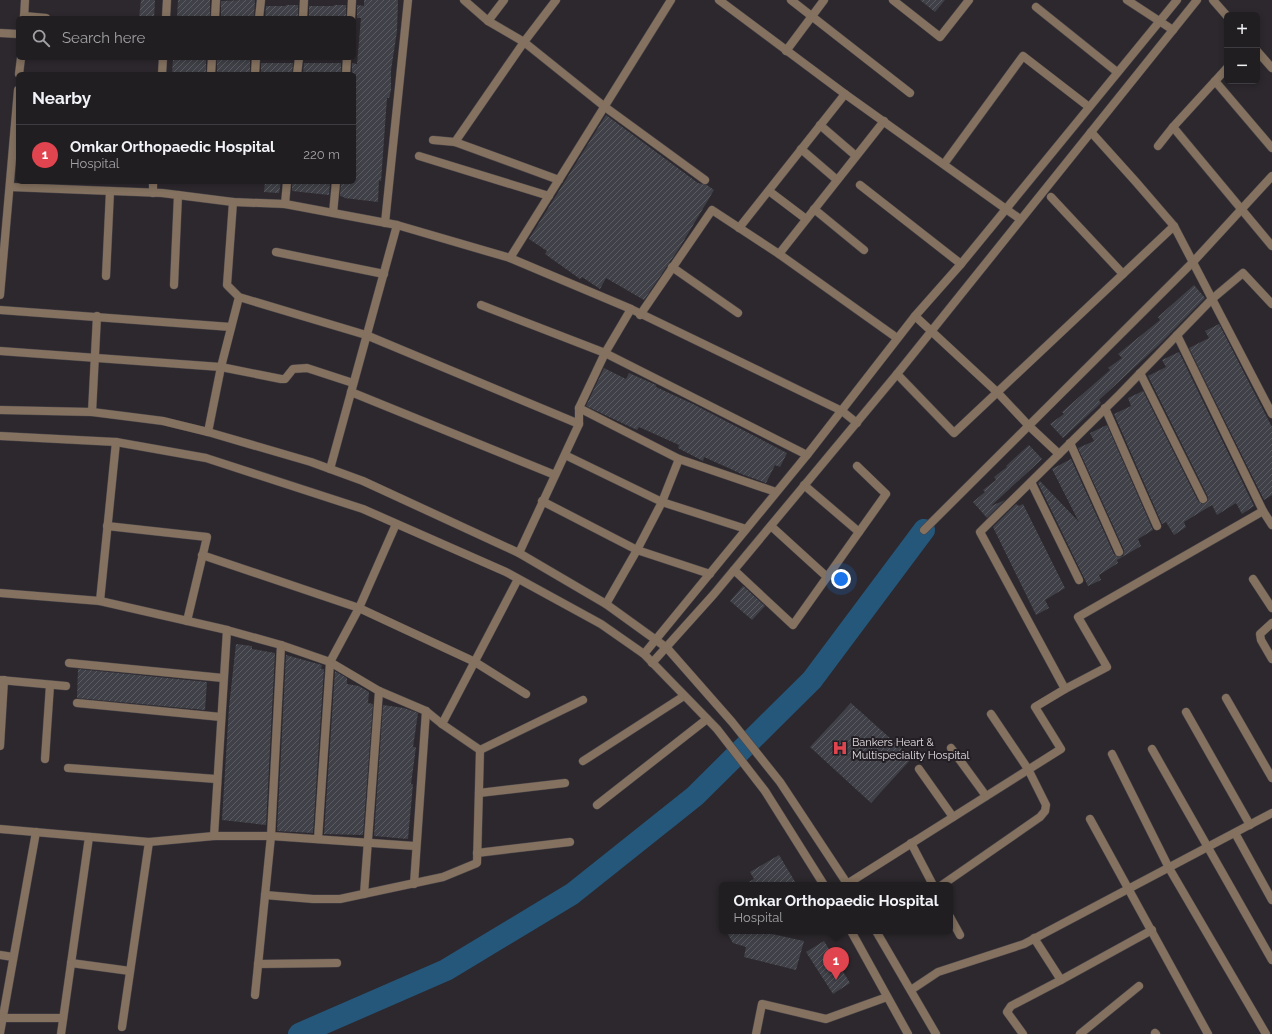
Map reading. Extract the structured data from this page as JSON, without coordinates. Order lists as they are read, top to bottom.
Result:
{
  "places": {
    "hospital": ["Bankers Heart & Multispeciality Hospital"]
  },
  "page": {
    "map_buttons": ["+", "−"],
    "search": "Search here",
    "heading": "Nearby",
    "list": [
      {
        "mark": "1",
        "name": "Omkar Orthopaedic Hospital",
        "note": "Hospital",
        "value": "220 m"
      }
    ],
    "popup": ["Omkar Orthopaedic Hospital", "Hospital"],
    "pins": "1"
  }
}
